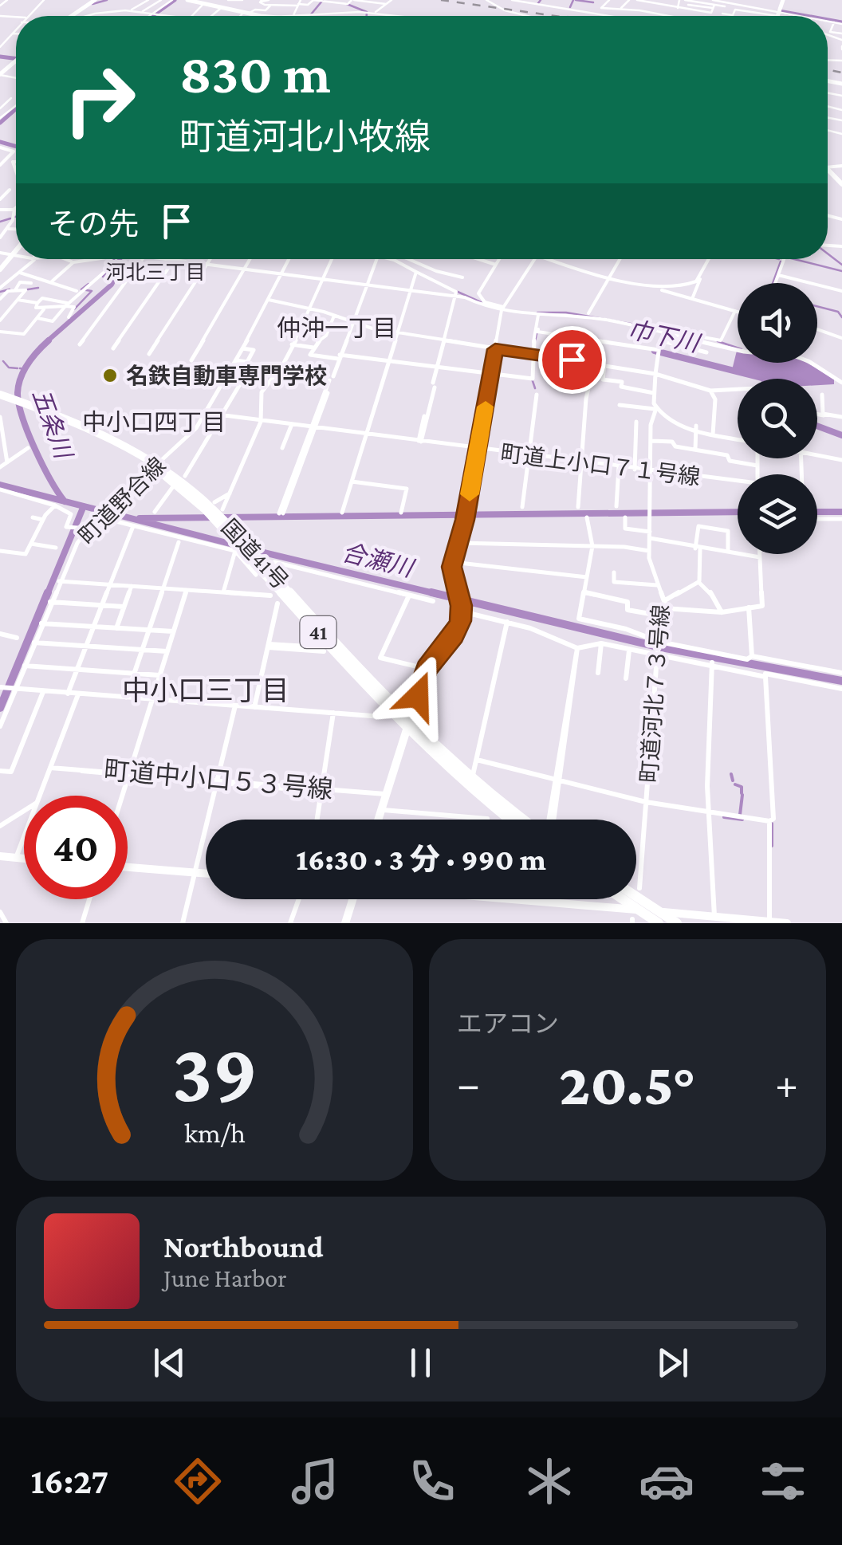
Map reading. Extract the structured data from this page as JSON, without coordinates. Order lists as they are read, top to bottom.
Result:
{
  "streets": {
    "highway": ["国道41号", "41"],
    "street": [
      "町道上小口７１号線",
      "町道野合線",
      "町道河北７３号線",
      "町道中小口５３号線"
    ]
  },
  "crossings": [
    ["町道上小口７１号線", "町道野合線"],
    ["町道上小口７１号線", "町道河北７３号線"],
    ["町道野合線", "国道41号"]
  ],
  "districts": [
    "河北三丁目",
    "仲沖一丁目",
    "中小口四丁目",
    "中小口三丁目"
  ],
  "water": ["巾下川", "五条川", "合瀬川"],
  "places": ["名鉄自動車専門学校"],
  "page": {
    "turn": ["830 m", "町道河北小牧線"],
    "then": "その先",
    "limit": "40",
    "trip": "16:30 · 3 分 · 990 m",
    "tile": "エアコン",
    "heat": ["−", "20.5°", "+"],
    "song": ["Northbound", "June Harbor"],
    "tabs": "16:27",
    "gauge": ["39", "km/h"]
  }
}
